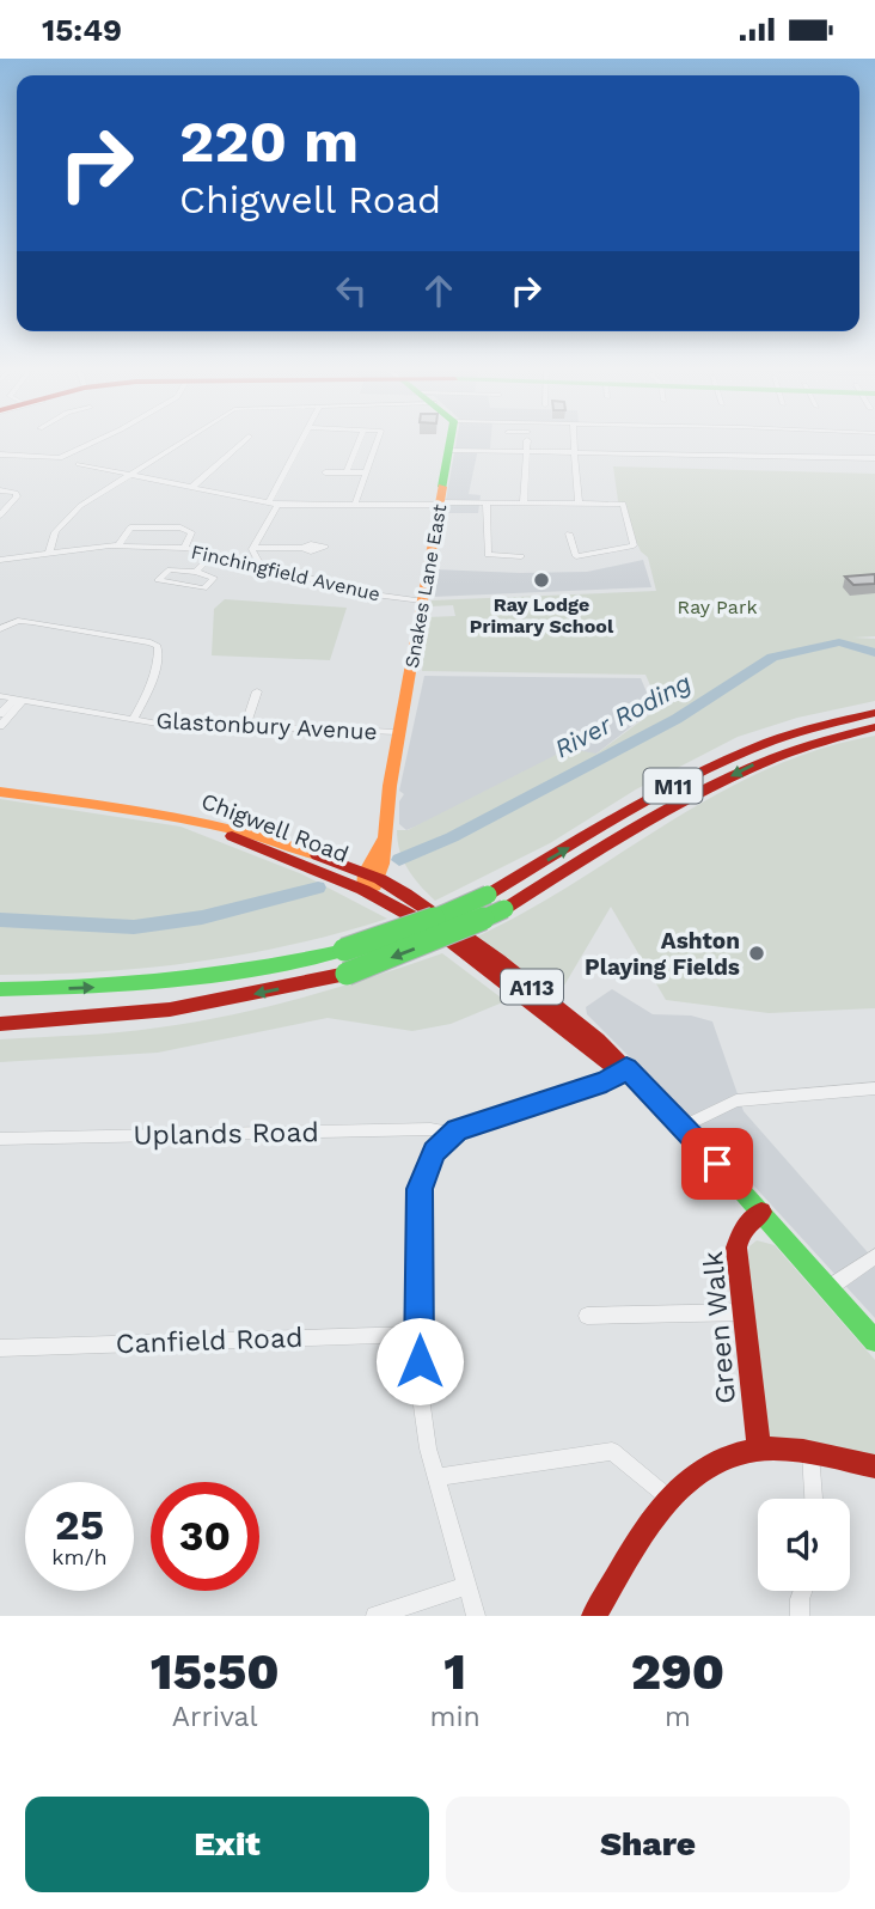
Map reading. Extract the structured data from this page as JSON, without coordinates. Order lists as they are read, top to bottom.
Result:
{
  "streets": {
    "main road": [
      "Snakes Lane East",
      "M11",
      "Chigwell Road",
      "A113",
      "Green Walk"
    ],
    "street": [
      "Finchingfield Avenue",
      "Glastonbury Avenue",
      "Uplands Road",
      "Canfield Road"
    ]
  },
  "crossings": [
    ["Finchingfield Avenue", "Snakes Lane East"],
    ["Snakes Lane East", "Glastonbury Avenue"],
    ["Snakes Lane East", "Chigwell Road"],
    ["Chigwell Road", "Green Walk"]
  ],
  "water": ["River Roding"],
  "parks": ["Ray Park"],
  "places": ["Ray Lodge Primary School", "Ashton Playing Fields"],
  "page": {
    "status": "15:49",
    "turn": ["220 m", "Chigwell Road"],
    "speed": "25 km/h",
    "limit": "30",
    "eta": [
      "15:50",
      "Arrival",
      "1",
      "min",
      "290",
      "m"
    ],
    "buttons": ["Exit", "Share"]
  }
}
